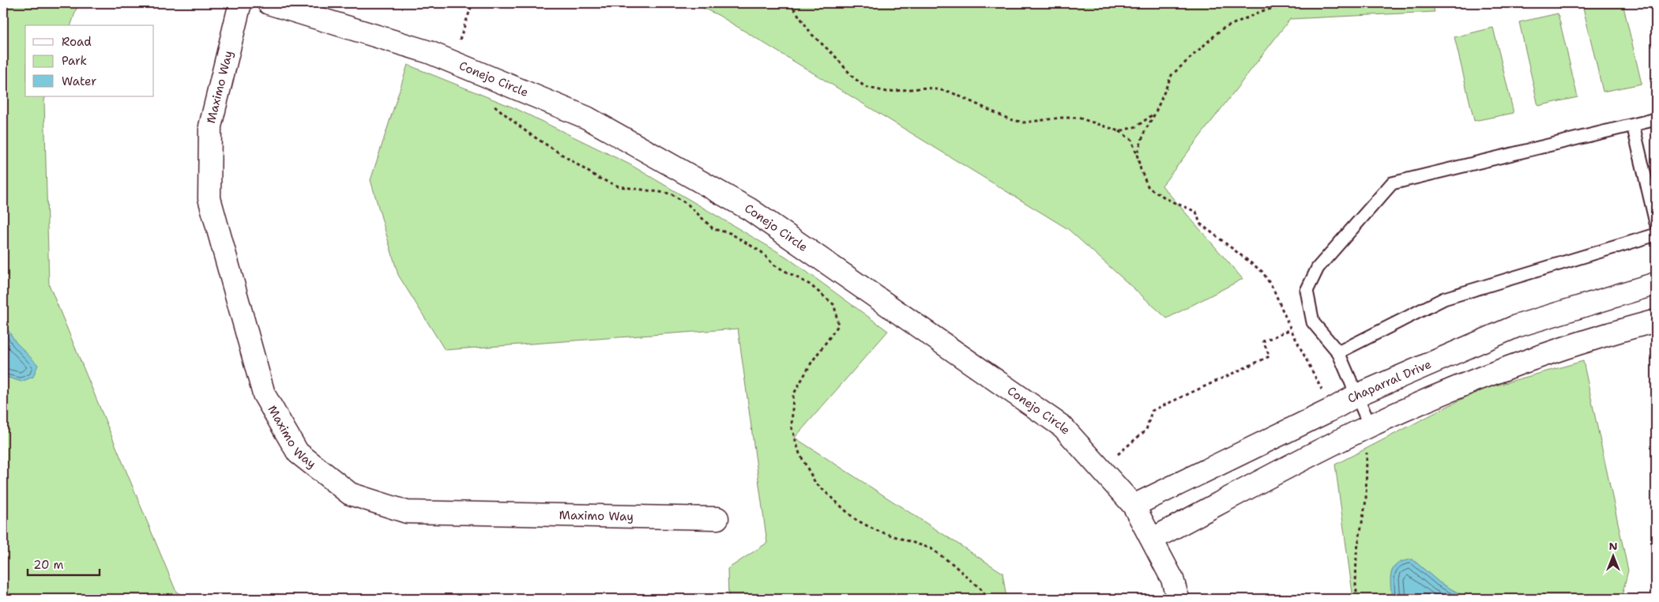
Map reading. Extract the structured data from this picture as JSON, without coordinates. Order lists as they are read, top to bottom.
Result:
{
  "streets": {
    "street": ["Conejo Circle", "Maximo Way", "Chaparral Drive"]
  },
  "crossings": [
    ["Conejo Circle", "Chaparral Drive"]
  ],
  "legend": ["Road", "Park", "Water"],
  "scale_bar": "20 m",
  "north": "top"
}
